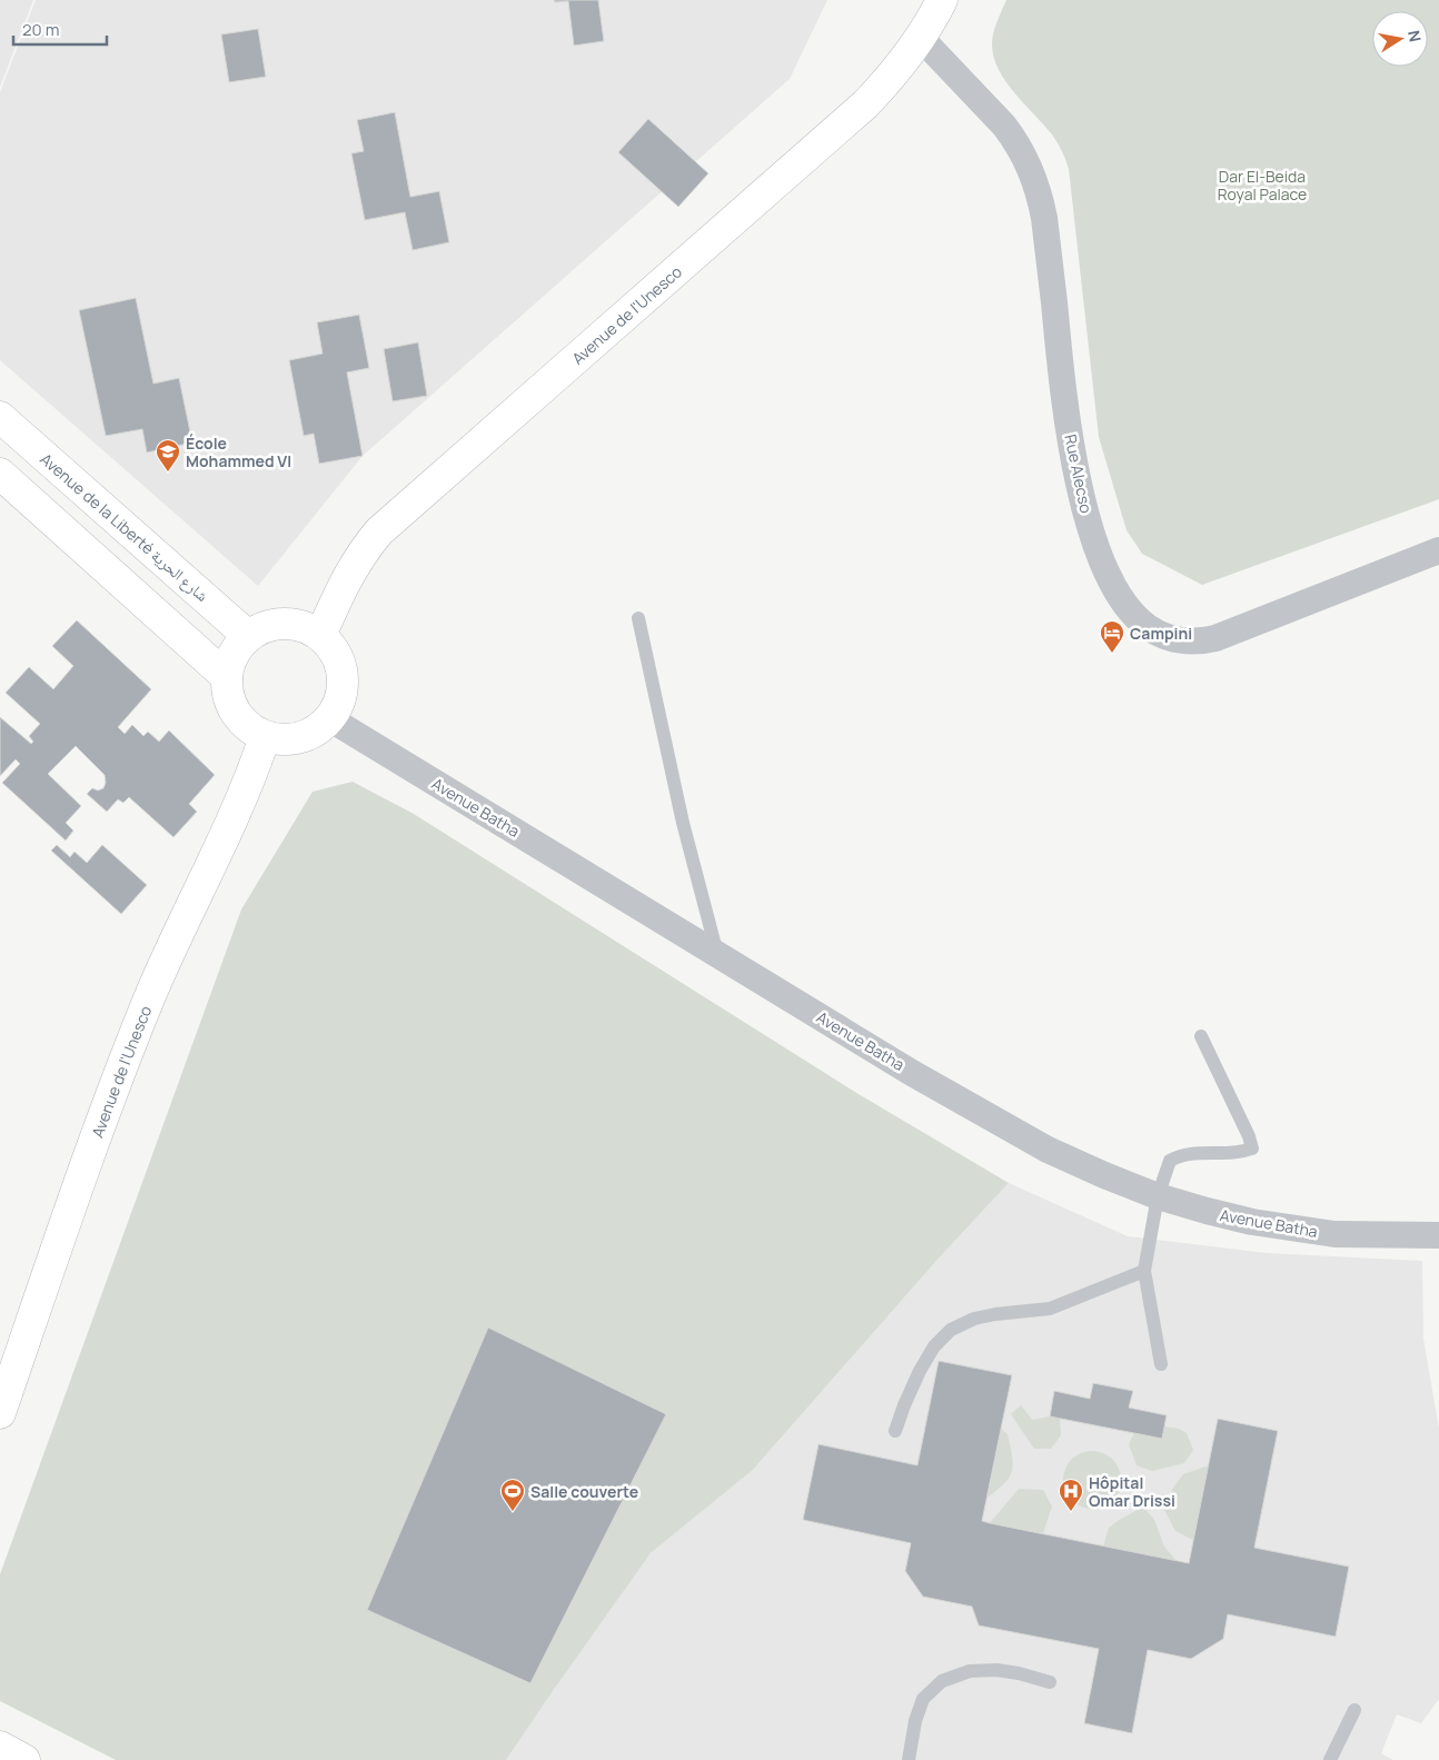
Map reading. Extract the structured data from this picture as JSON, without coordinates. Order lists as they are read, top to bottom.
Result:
{
  "streets": {
    "main road": ["Avenue de l'Unesco", "Avenue de la Liberté شارع الحرية"],
    "street": ["Rue Alecso", "Avenue Batha"]
  },
  "crossings": [
    ["Avenue de l'Unesco", "Rue Alecso"],
    ["Avenue de l'Unesco", "Avenue de la Liberté شارع الحرية"],
    ["Avenue de l'Unesco", "Avenue Batha"],
    ["Avenue de la Liberté شارع الحرية", "Avenue Batha"]
  ],
  "parks": ["Dar El-Beida Royal Palace"],
  "places": {
    "school or university": ["École Mohammed VI"],
    "hotel": ["Campini"],
    "sports": ["Salle couverte"],
    "hospital": ["Hôpital Omar Drissi"]
  },
  "scale_bar": "20 m",
  "north": "right"
}
